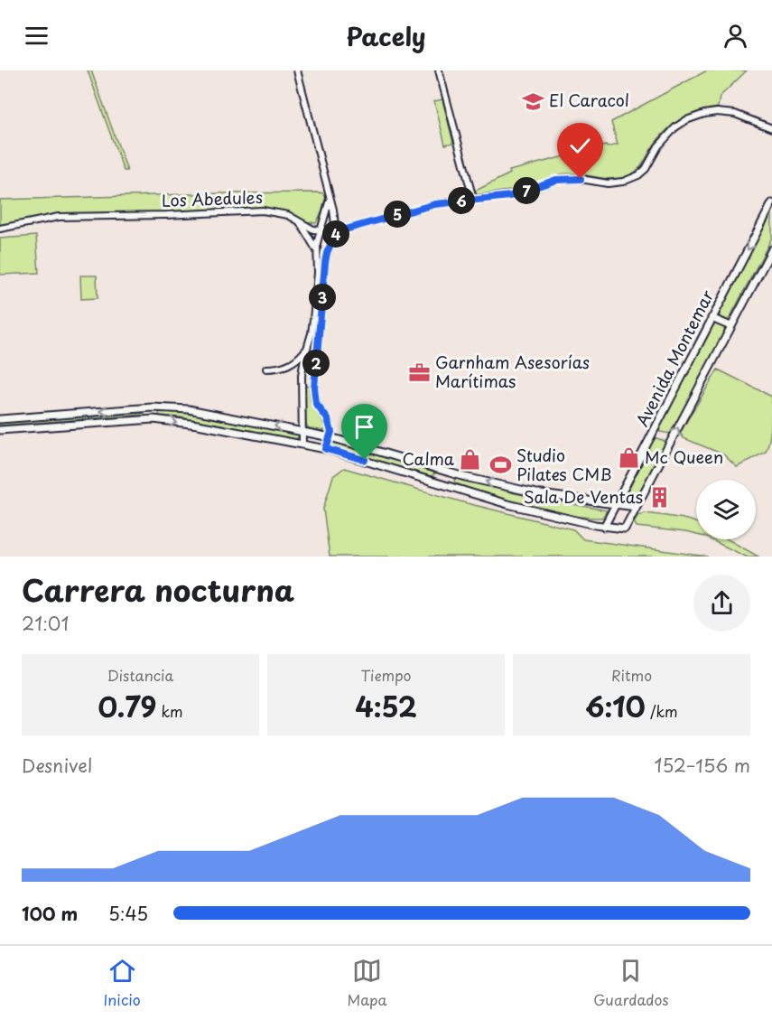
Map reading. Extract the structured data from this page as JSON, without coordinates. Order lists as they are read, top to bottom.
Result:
{
  "streets": {
    "main road": ["Avenida Montemar"],
    "street": ["Los Abedules"]
  },
  "places": {
    "school or university": ["El Caracol"],
    "office": ["Garnham Asesorías Marítimas"],
    "shop": ["Mc Queen", "Calma"],
    "sports": ["Studio Pilates CMB"],
    "building": ["Sala De Ventas"]
  },
  "page": {
    "header": "Pacely",
    "pins": [
      "7",
      "6",
      "5",
      "4",
      "3",
      "2"
    ],
    "heading": ["Carrera nocturna", "21:01"],
    "stats": [
      ["Distancia", "0.79 km"],
      ["Tiempo", "4:52"],
      ["Ritmo", "6:10 /km"]
    ],
    "chart": ["Desnivel", "152–156 m"],
    "list": [
      {
        "name": "100 m",
        "note": "5:45"
      }
    ],
    "tabs": ["Inicio", "Mapa", "Guardados"]
  }
}
